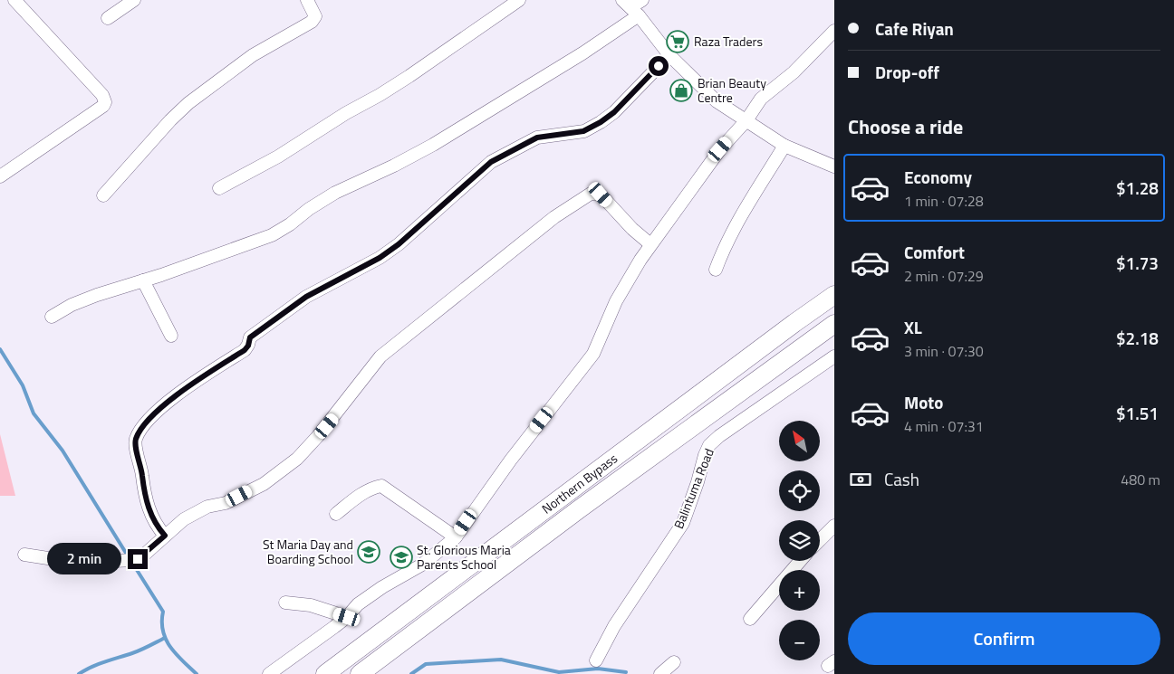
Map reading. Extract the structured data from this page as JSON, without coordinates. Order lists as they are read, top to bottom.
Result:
{
  "streets": {
    "highway": ["Northern Bypass"],
    "street": ["Balintuma Road"]
  },
  "places": {
    "supermarket": ["Raza Traders"],
    "shop": ["Brian Beauty Centre"],
    "school or university": ["St Maria Day and Boarding School", "St. Glorious Maria Parents School"]
  },
  "north": "top left",
  "page": {
    "banner": ["Cafe Riyan", "Drop-off"],
    "heading": "Choose a ride",
    "list": [
      {
        "name": "Economy",
        "note": "1 min · 07:28",
        "value": "$1.28"
      },
      {
        "name": "Comfort",
        "note": "2 min · 07:29",
        "value": "$1.73"
      },
      {
        "name": "XL",
        "note": "3 min · 07:30",
        "value": "$2.18"
      },
      {
        "name": "Moto",
        "note": "4 min · 07:31",
        "value": "$1.51"
      }
    ],
    "map_buttons": ["+", "−"],
    "pay": ["Cash", "480 m"],
    "bubble": "2 min",
    "buttons": "Confirm"
  }
}
